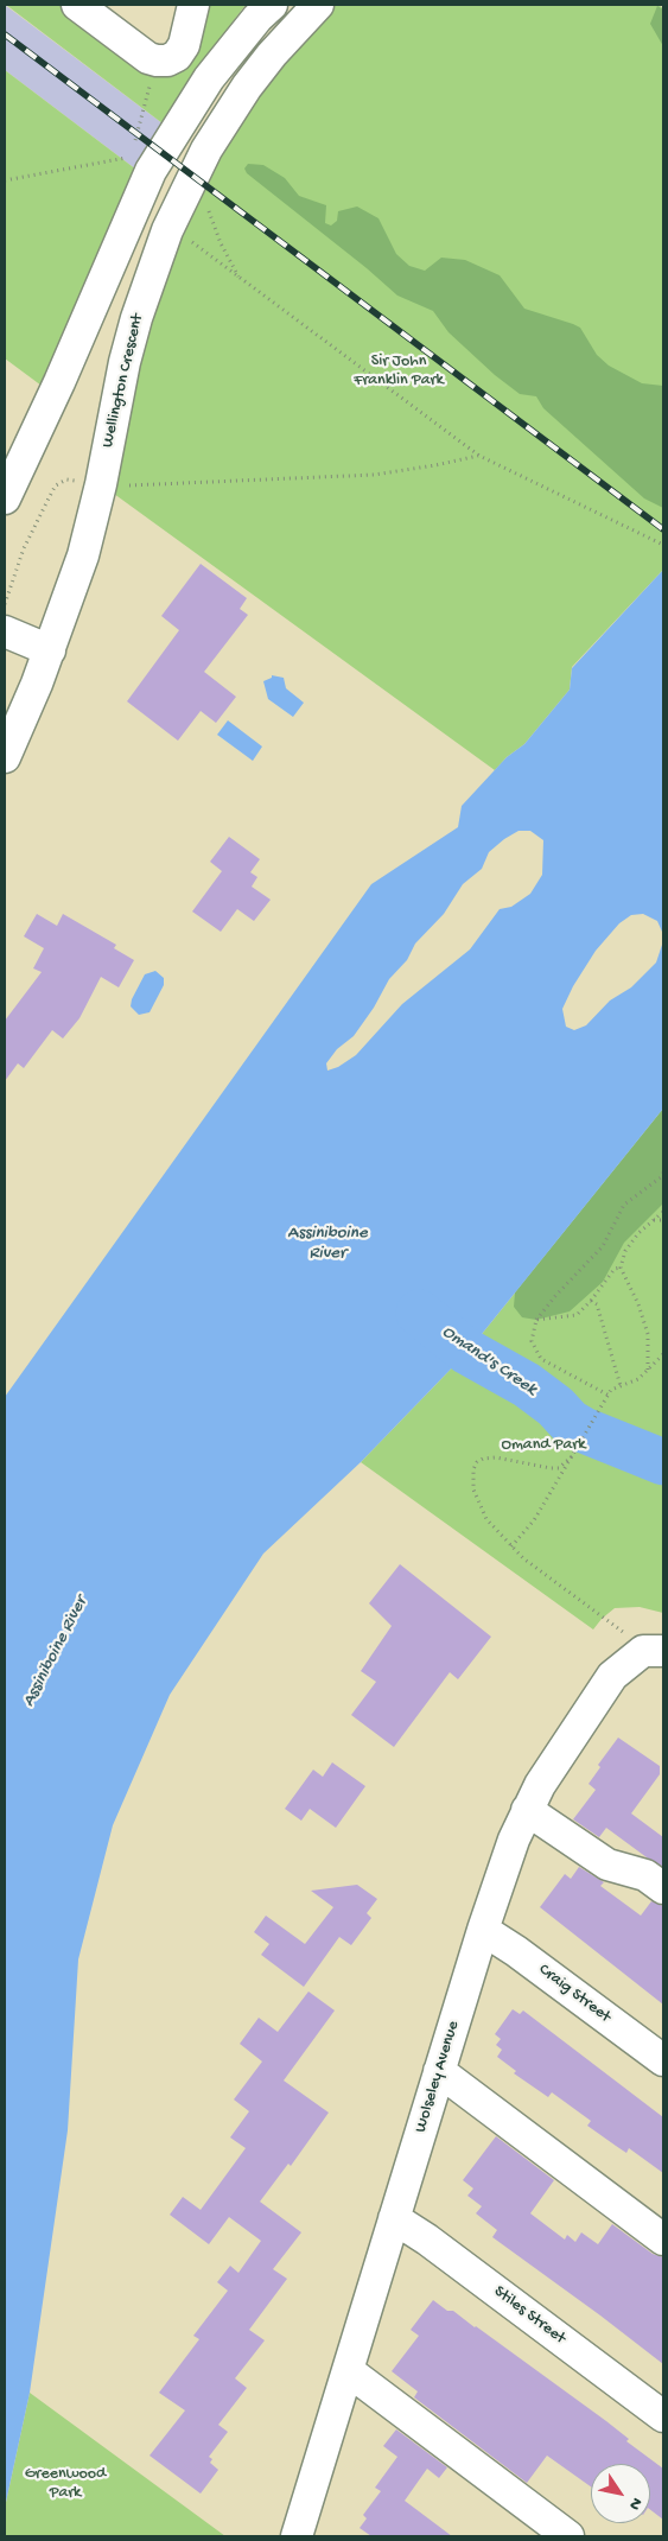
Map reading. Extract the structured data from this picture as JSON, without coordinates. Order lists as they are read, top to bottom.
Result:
{
  "streets": {
    "street": [
      "Wellington Crescent",
      "Craig Street",
      "Wolseley Avenue",
      "Stiles Street"
    ]
  },
  "crossings": [
    ["Craig Street", "Wolseley Avenue"],
    ["Wolseley Avenue", "Stiles Street"]
  ],
  "water": ["Assiniboine River", "Omand's Creek"],
  "parks": ["Sir John Franklin Park", "Omand Park", "Greenwood Park"],
  "north": "bottom right"
}
